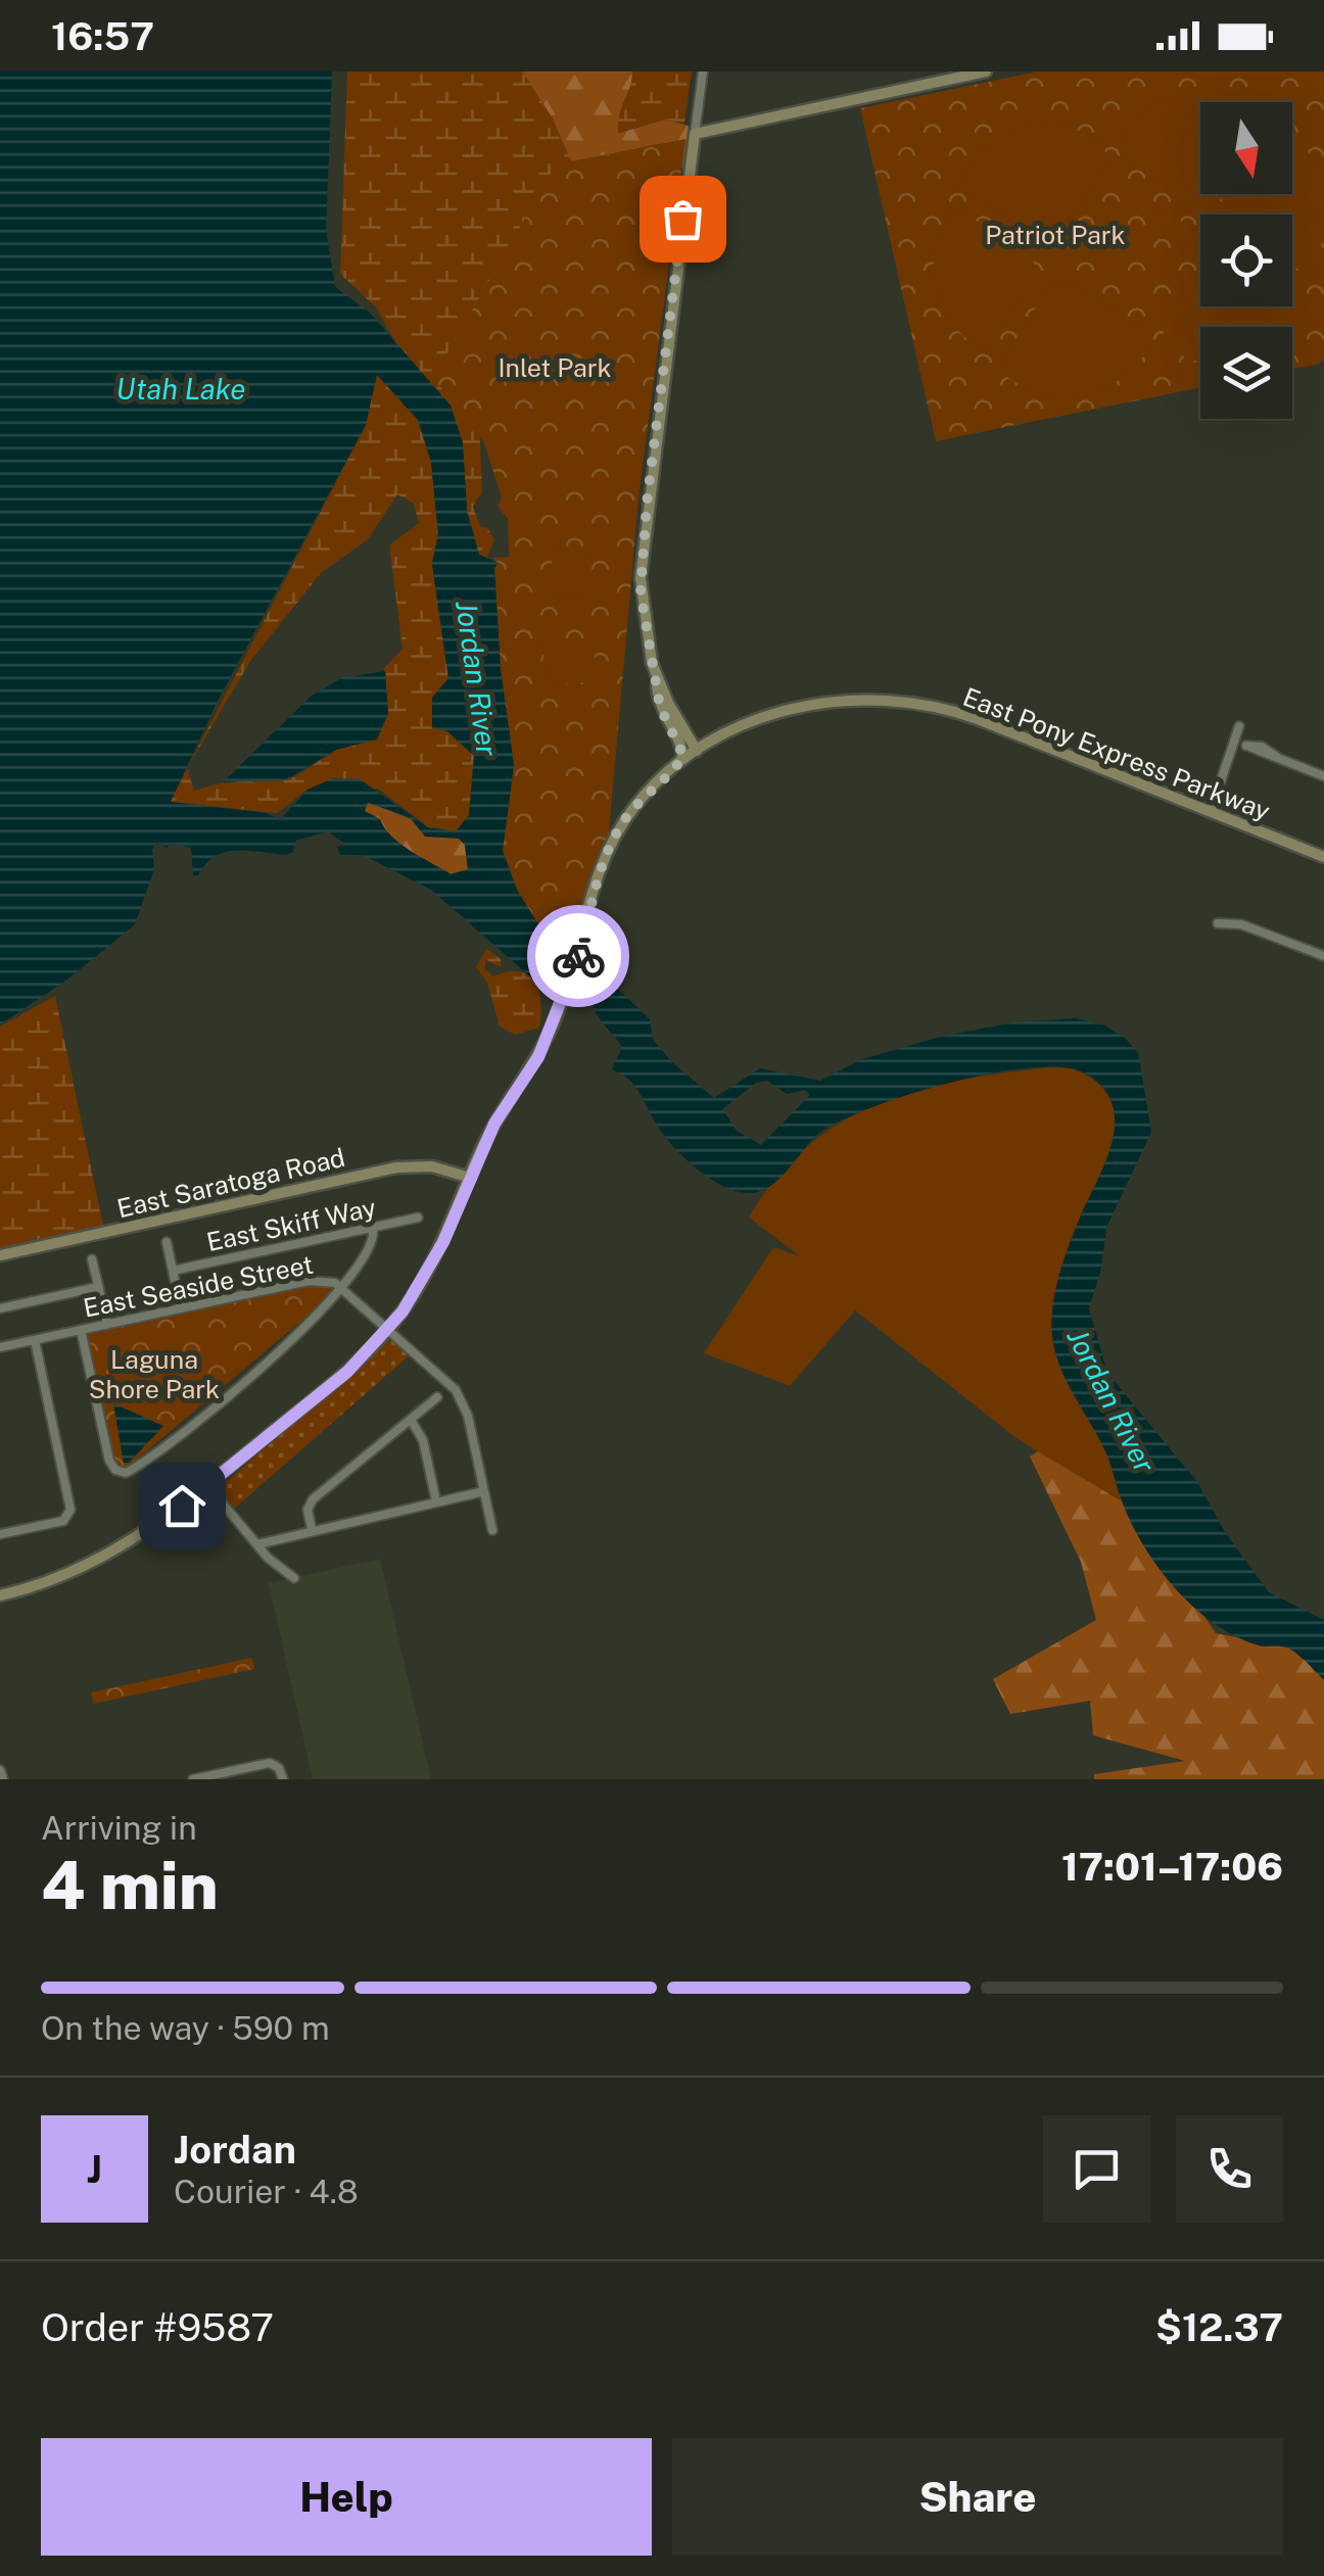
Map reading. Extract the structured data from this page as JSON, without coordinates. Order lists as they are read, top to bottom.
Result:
{
  "streets": {
    "main road": ["East Pony Express Parkway", "East Saratoga Road"],
    "street": ["East Skiff Way", "East Seaside Street"]
  },
  "crossings": [
    ["East Pony Express Parkway", "East Saratoga Road"],
    ["East Pony Express Parkway", "East Seaside Street"]
  ],
  "water": ["Utah Lake", "Jordan River"],
  "parks": ["Patriot Park", "Inlet Park", "Laguna Shore Park"],
  "north": "bottom",
  "page": {
    "status": "16:57",
    "heading": ["4 min", "Arriving in", "17:01–17:06"],
    "panel": [
      "Jordan",
      "Courier · 4.8",
      "Order #9587",
      "$12.37"
    ],
    "bar": "On the way · 590 m",
    "round": "J",
    "buttons": ["Help", "Share"]
  }
}
